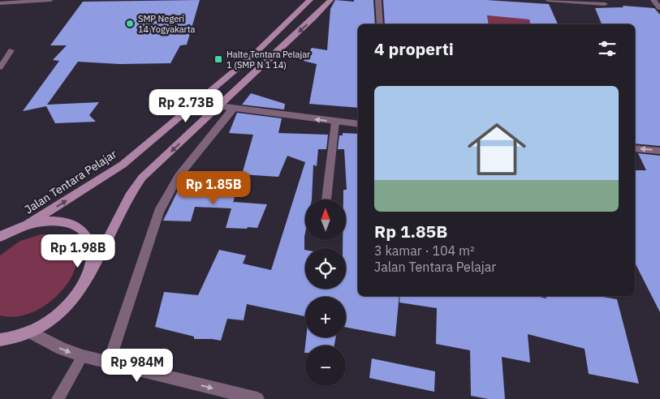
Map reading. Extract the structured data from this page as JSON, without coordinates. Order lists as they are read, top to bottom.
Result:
{
  "streets": {
    "main road": ["Jalan Tentara Pelajar"]
  },
  "places": {
    "other": ["SMP Negeri 14 Yogyakarta"],
    "transit": ["Halte Tentara Pelajar 1 (SMP N 1 14)"]
  },
  "north": "top",
  "page": {
    "heading": "4 properti",
    "list": [
      {
        "name": "Rp 1.85B",
        "note": "3 kamar · 104 m² · Jalan Tentara Pelajar"
      }
    ],
    "price": [
      "Rp 2.73B",
      "Rp 1.85B",
      "Rp 1.98B",
      "Rp 984M"
    ],
    "map_buttons": ["+", "−"]
  }
}
